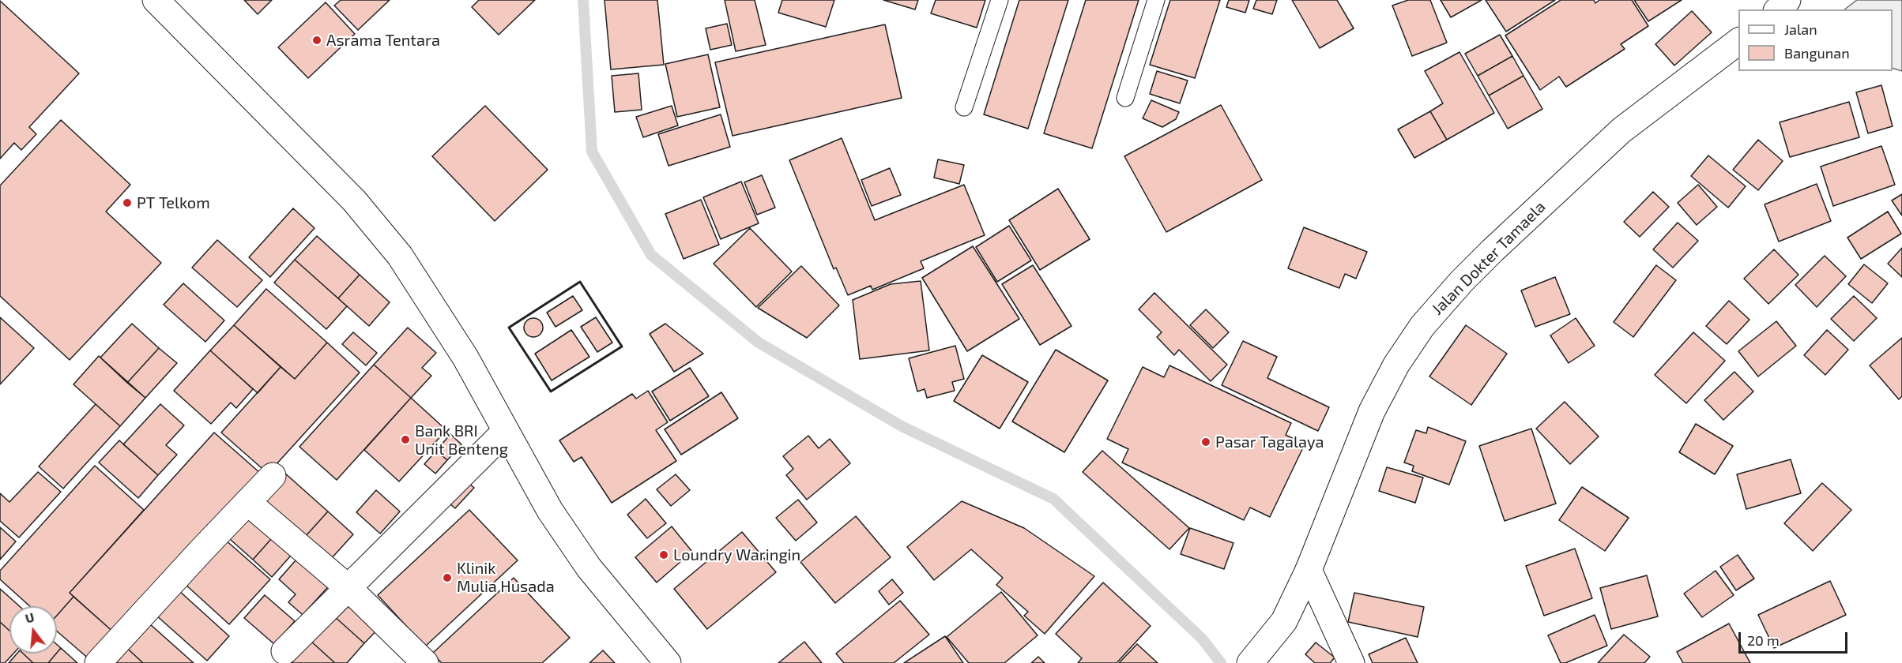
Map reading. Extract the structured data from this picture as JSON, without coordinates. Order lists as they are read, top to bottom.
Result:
{
  "streets": {
    "main road": ["Jalan Dokter Tamaela"]
  },
  "places": [
    "Asrama Tentara",
    "PT Telkom",
    "Bank BRI Unit Benteng",
    "Pasar Tagalaya",
    "Loundry Waringin",
    "Klinik Mulia Husada"
  ],
  "legend": ["Jalan", "Bangunan"],
  "scale_bar": "20 m",
  "north": "top"
}
